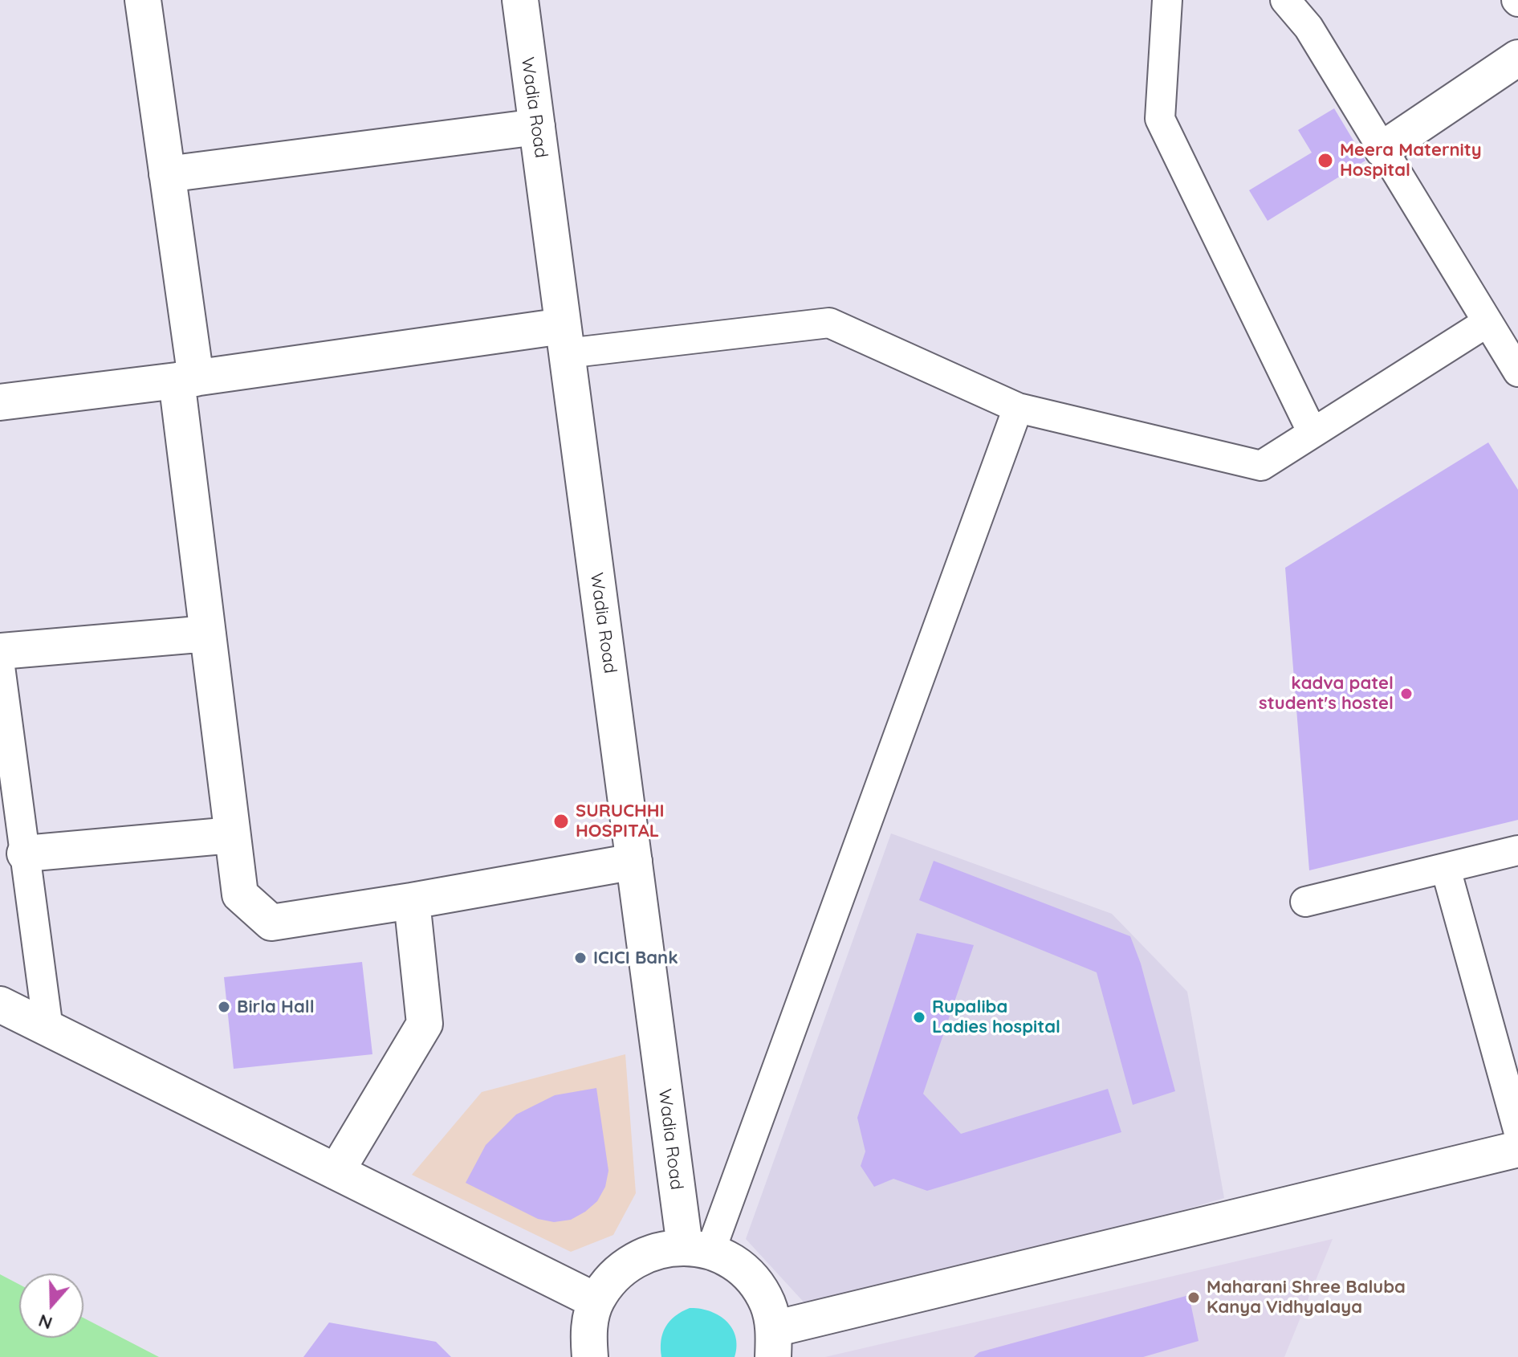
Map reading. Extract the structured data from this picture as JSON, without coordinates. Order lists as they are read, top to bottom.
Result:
{
  "streets": {
    "street": ["Wadia Road"]
  },
  "places": [
    "Meera Maternity Hospital",
    "kadva patel student's hostel",
    "SURUCHHI HOSPITAL",
    "ICICI Bank",
    "Birla Hall",
    "Rupaliba Ladies hospital",
    "Maharani Shree Baluba Kanya Vidhyalaya"
  ],
  "north": "bottom"
}
